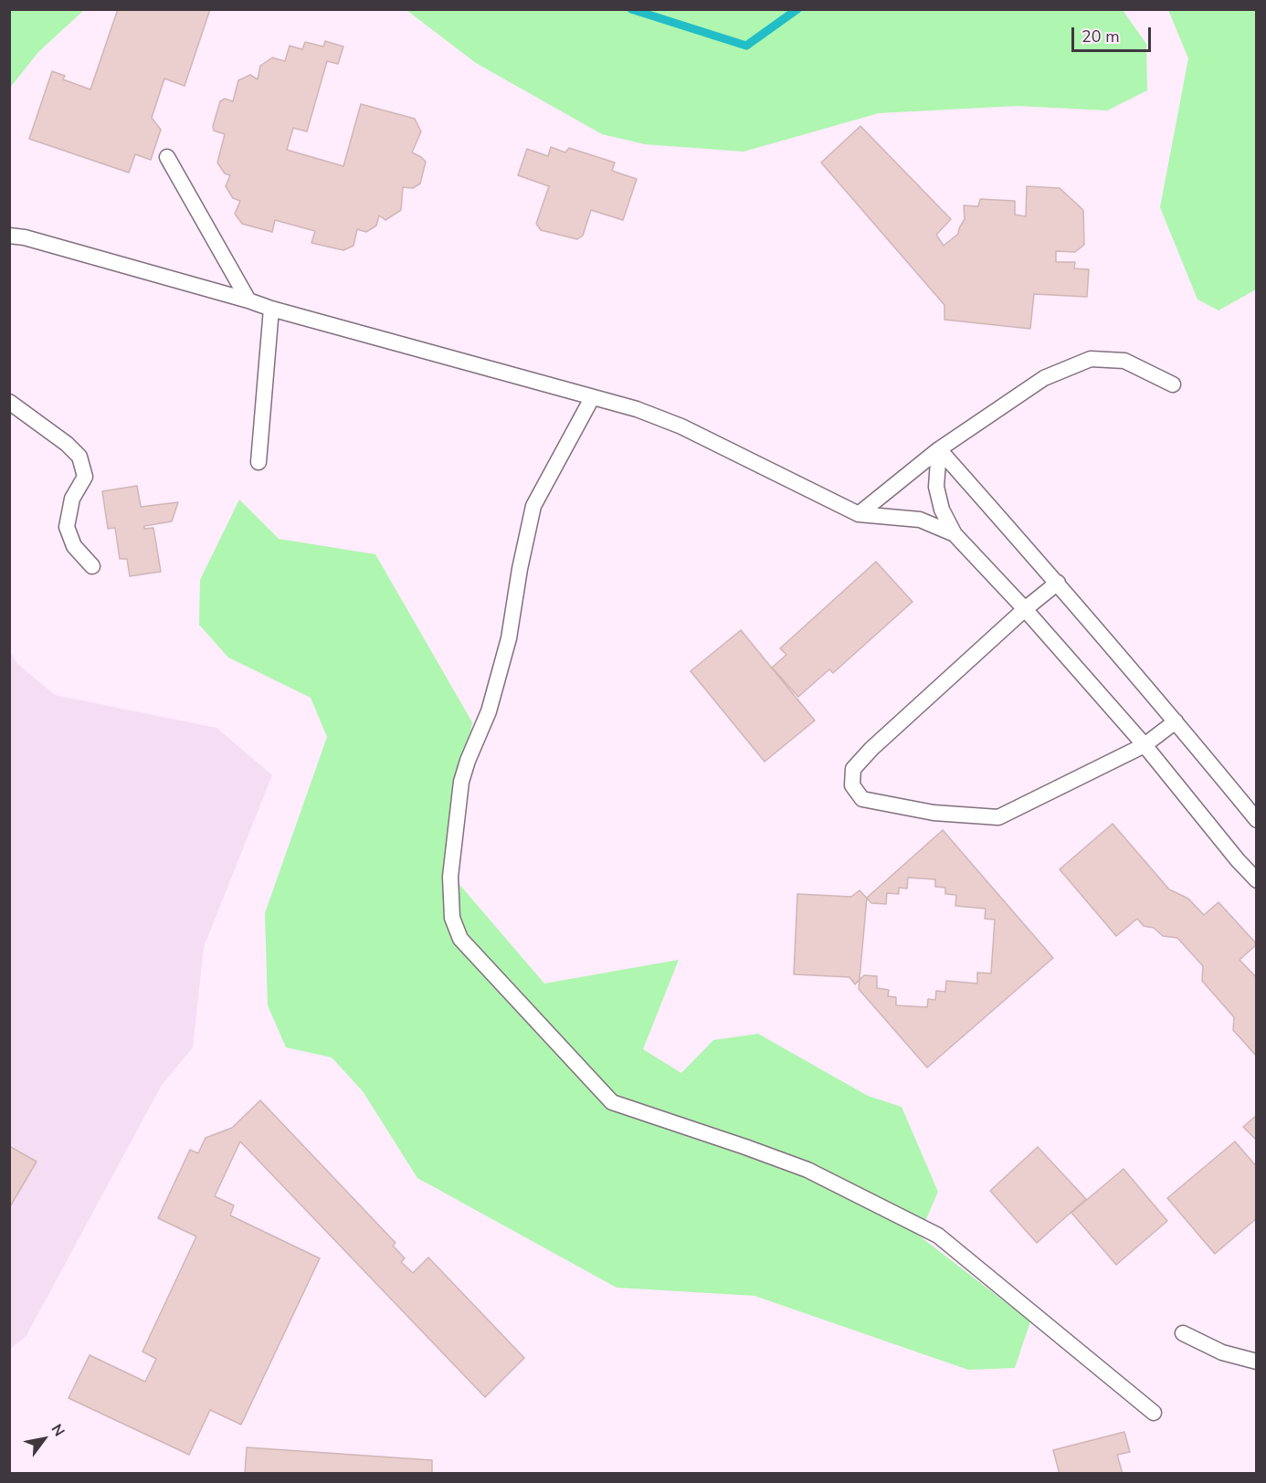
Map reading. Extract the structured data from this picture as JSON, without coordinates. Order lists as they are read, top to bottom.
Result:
{
  "scale_bar": "20 m",
  "north": "top right"
}
